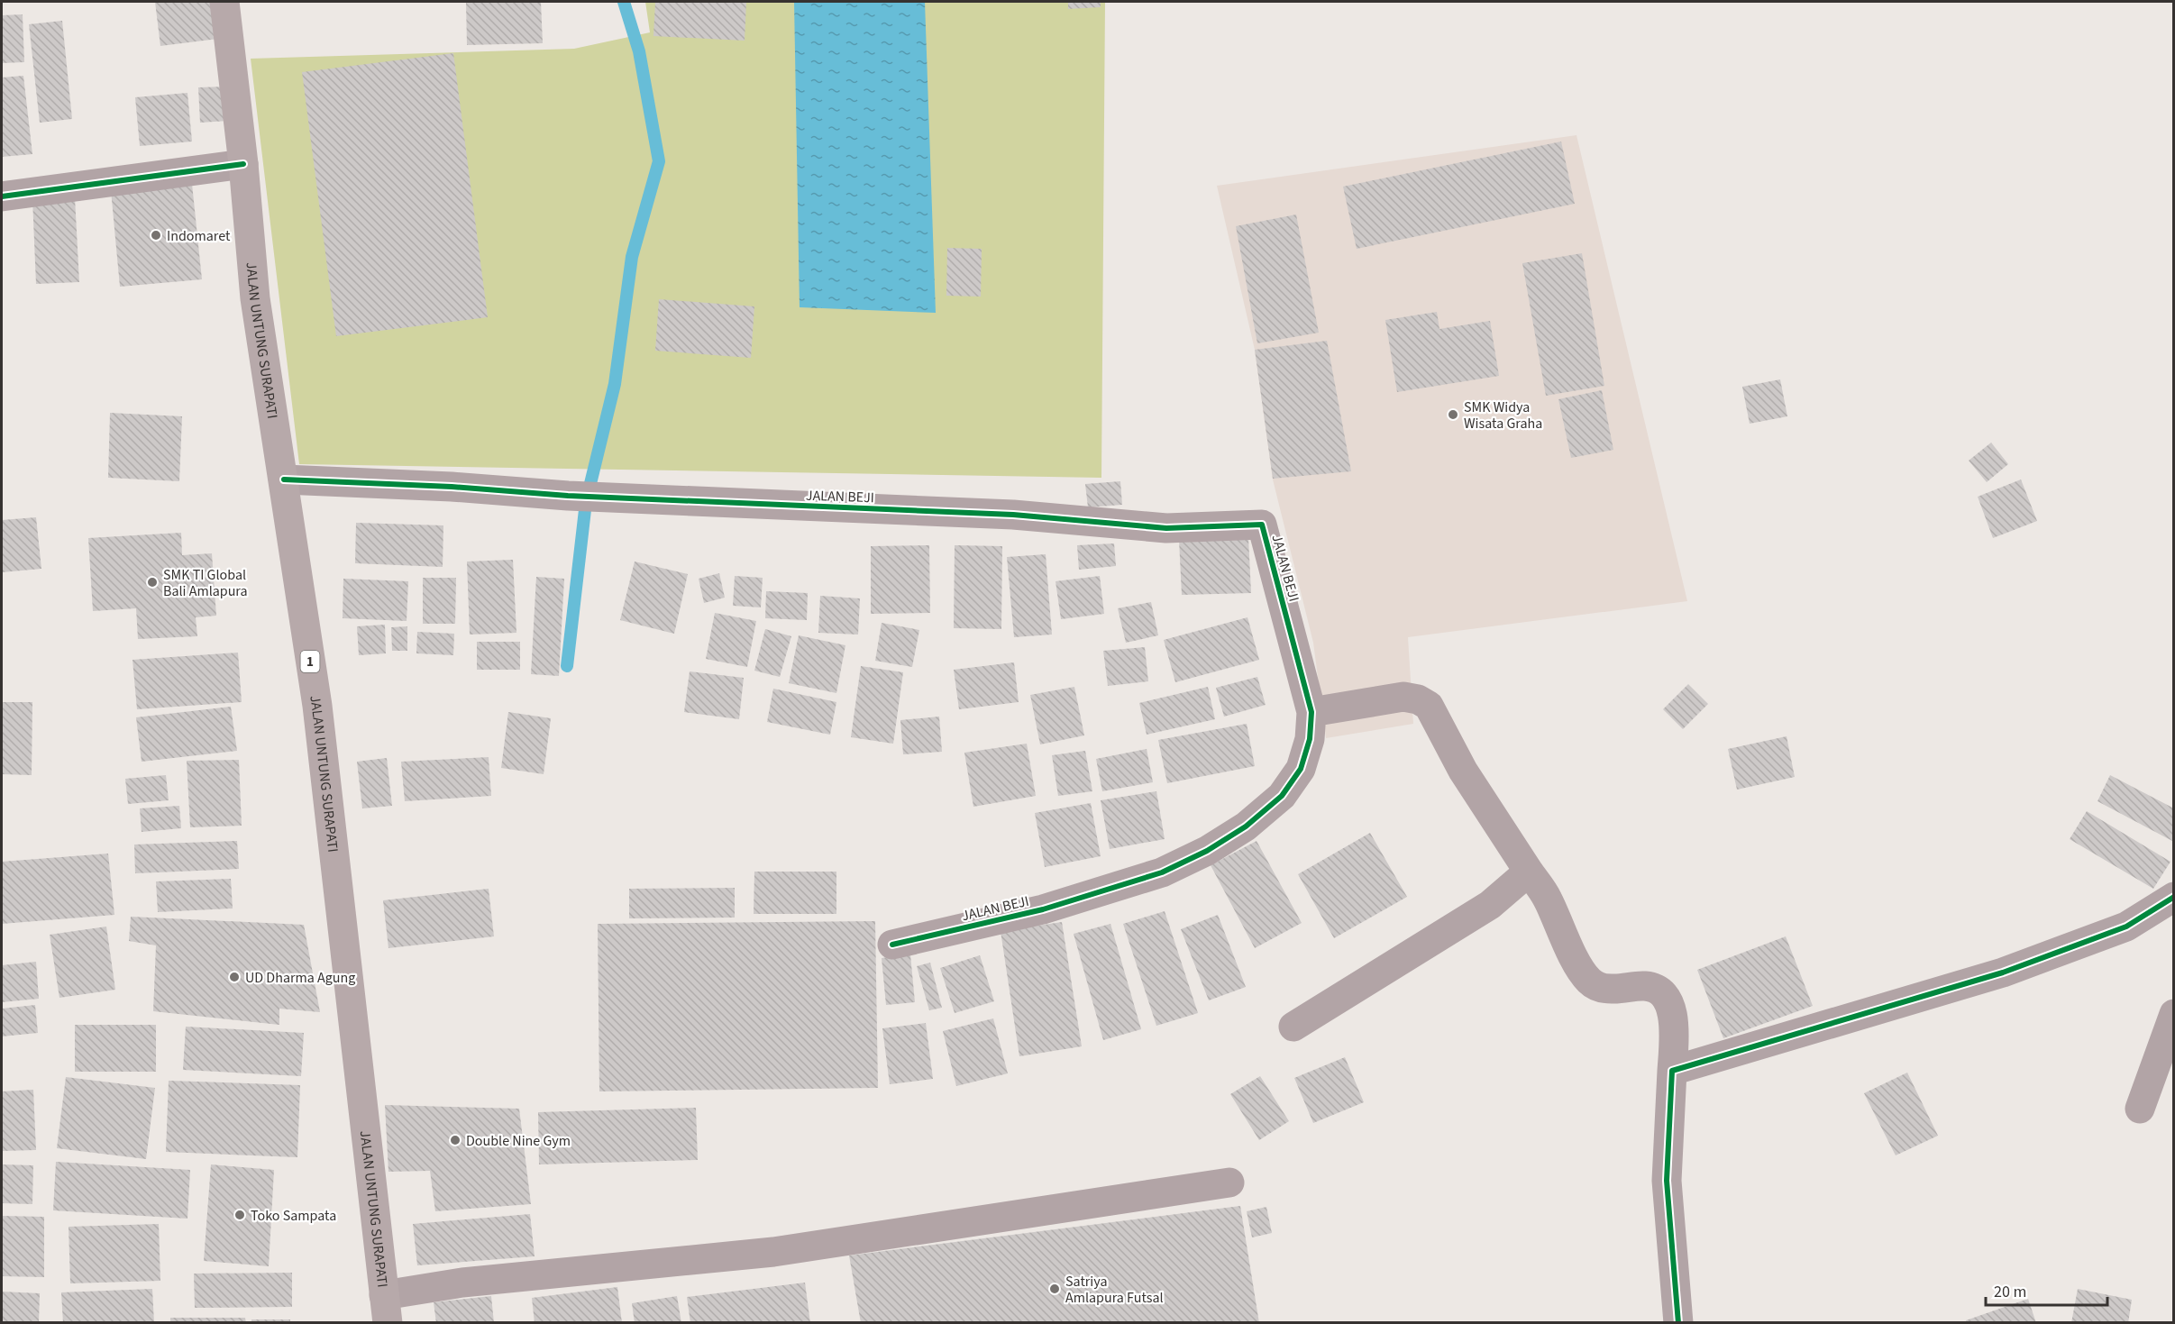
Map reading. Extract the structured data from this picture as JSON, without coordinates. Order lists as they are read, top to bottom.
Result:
{
  "streets": {
    "highway": ["JALAN UNTUNG SURAPATI", "1"],
    "street": ["JALAN BEJI"]
  },
  "crossings": [
    ["JALAN UNTUNG SURAPATI", "JALAN BEJI"]
  ],
  "places": [
    "Indomaret",
    "SMK Widya Wisata Graha",
    "SMK TI Global Bali Amlapura",
    "UD Dharma Agung",
    "Double Nine Gym",
    "Toko Sampata",
    "Satriya Amlapura Futsal"
  ],
  "scale_bar": "20 m"
}
